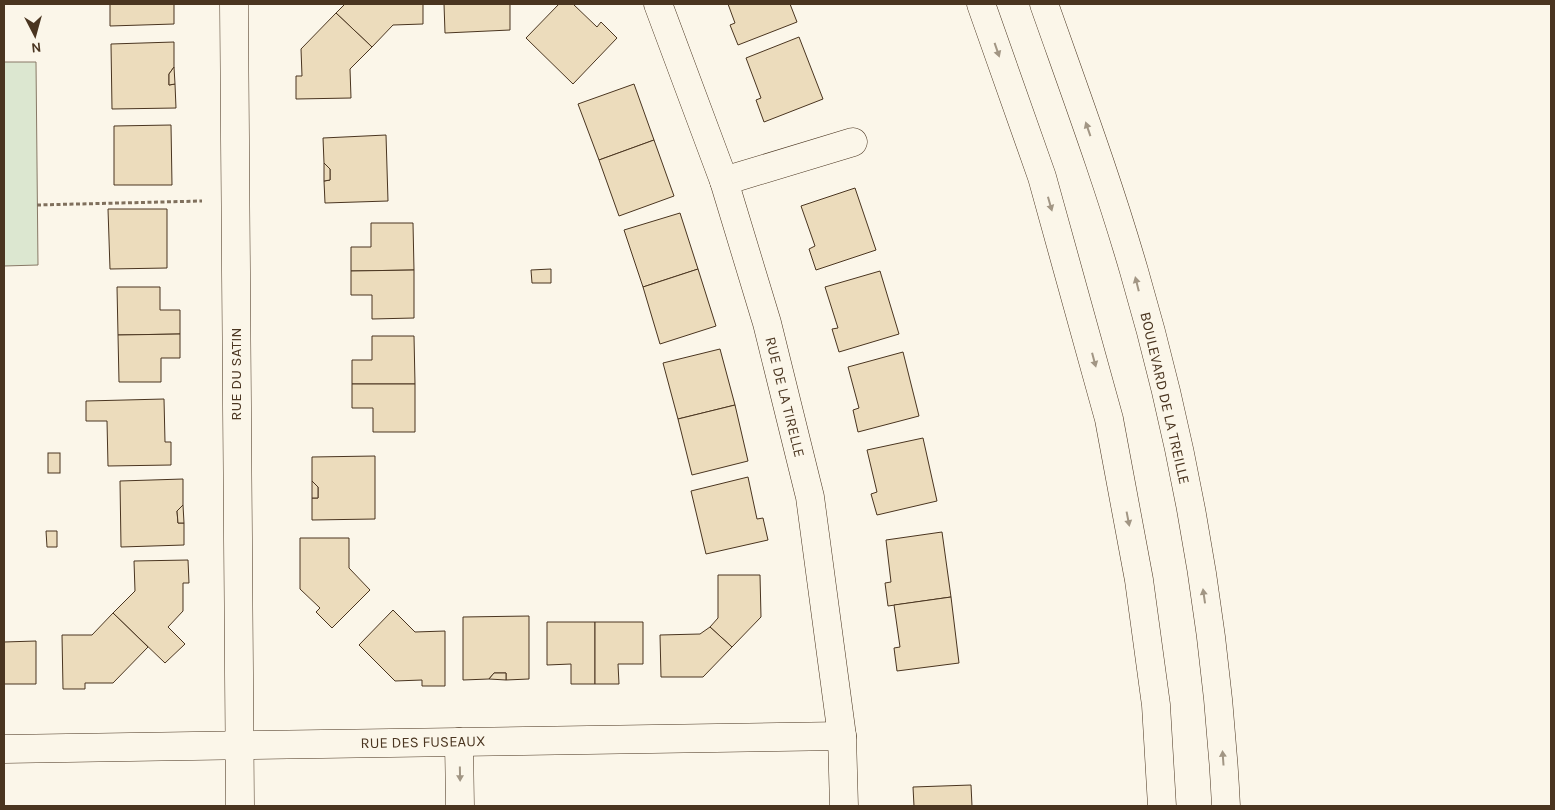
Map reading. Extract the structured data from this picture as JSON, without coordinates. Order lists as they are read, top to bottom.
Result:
{
  "streets": {
    "street": [
      "RUE DU SATIN",
      "RUE DE LA TIRELLE",
      "BOULEVARD DE LA TREILLE",
      "RUE DES FUSEAUX"
    ]
  },
  "crossings": [
    ["RUE DU SATIN", "RUE DES FUSEAUX"],
    ["RUE DE LA TIRELLE", "RUE DES FUSEAUX"]
  ],
  "north": "bottom"
}
